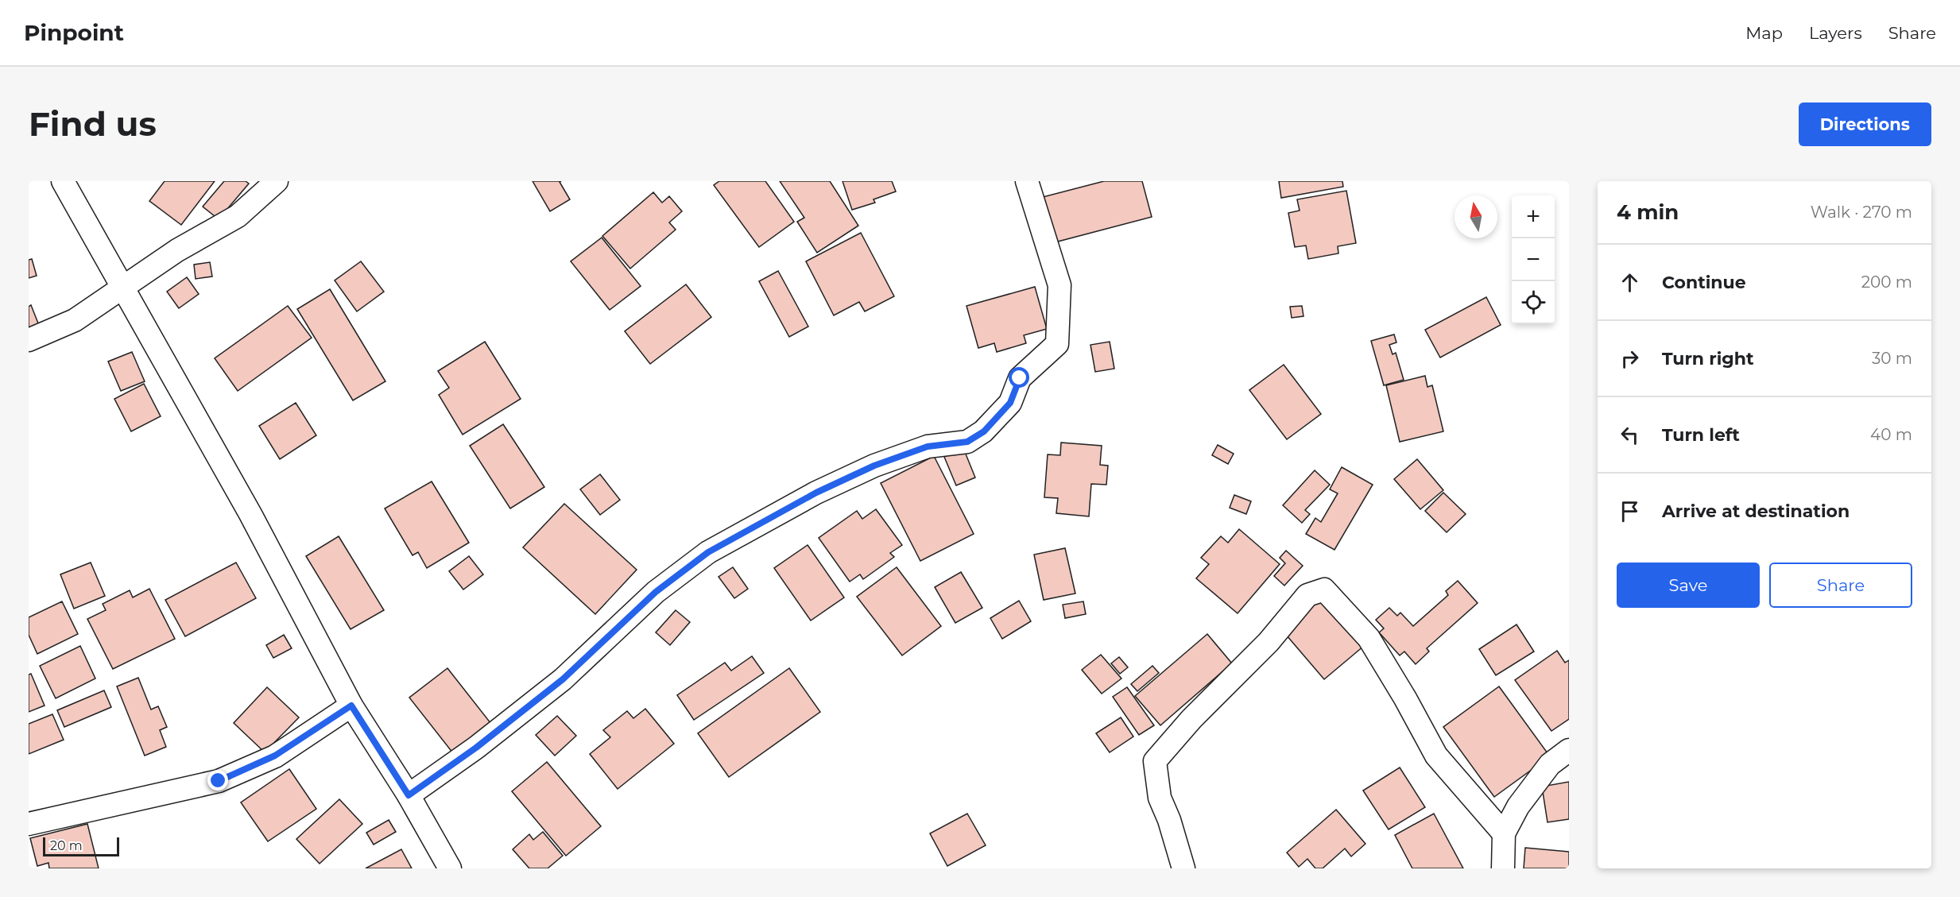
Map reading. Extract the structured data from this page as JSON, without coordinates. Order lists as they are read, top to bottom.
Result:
{
  "scale_bar": "20 m",
  "north": "top",
  "page": {
    "header": "Pinpoint",
    "nav": ["Map", "Layers", "Share"],
    "buttons": [
      "Directions",
      ["Save", "Share"]
    ],
    "title": "Find us",
    "heading": ["4 min", "Walk · 270 m"],
    "map_buttons": ["+", "−"],
    "list": [
      ["Continue", "200 m"],
      ["Turn right", "30 m"],
      ["Turn left", "40 m"],
      "Arrive at destination"
    ],
    "scale": "20 m"
  }
}
